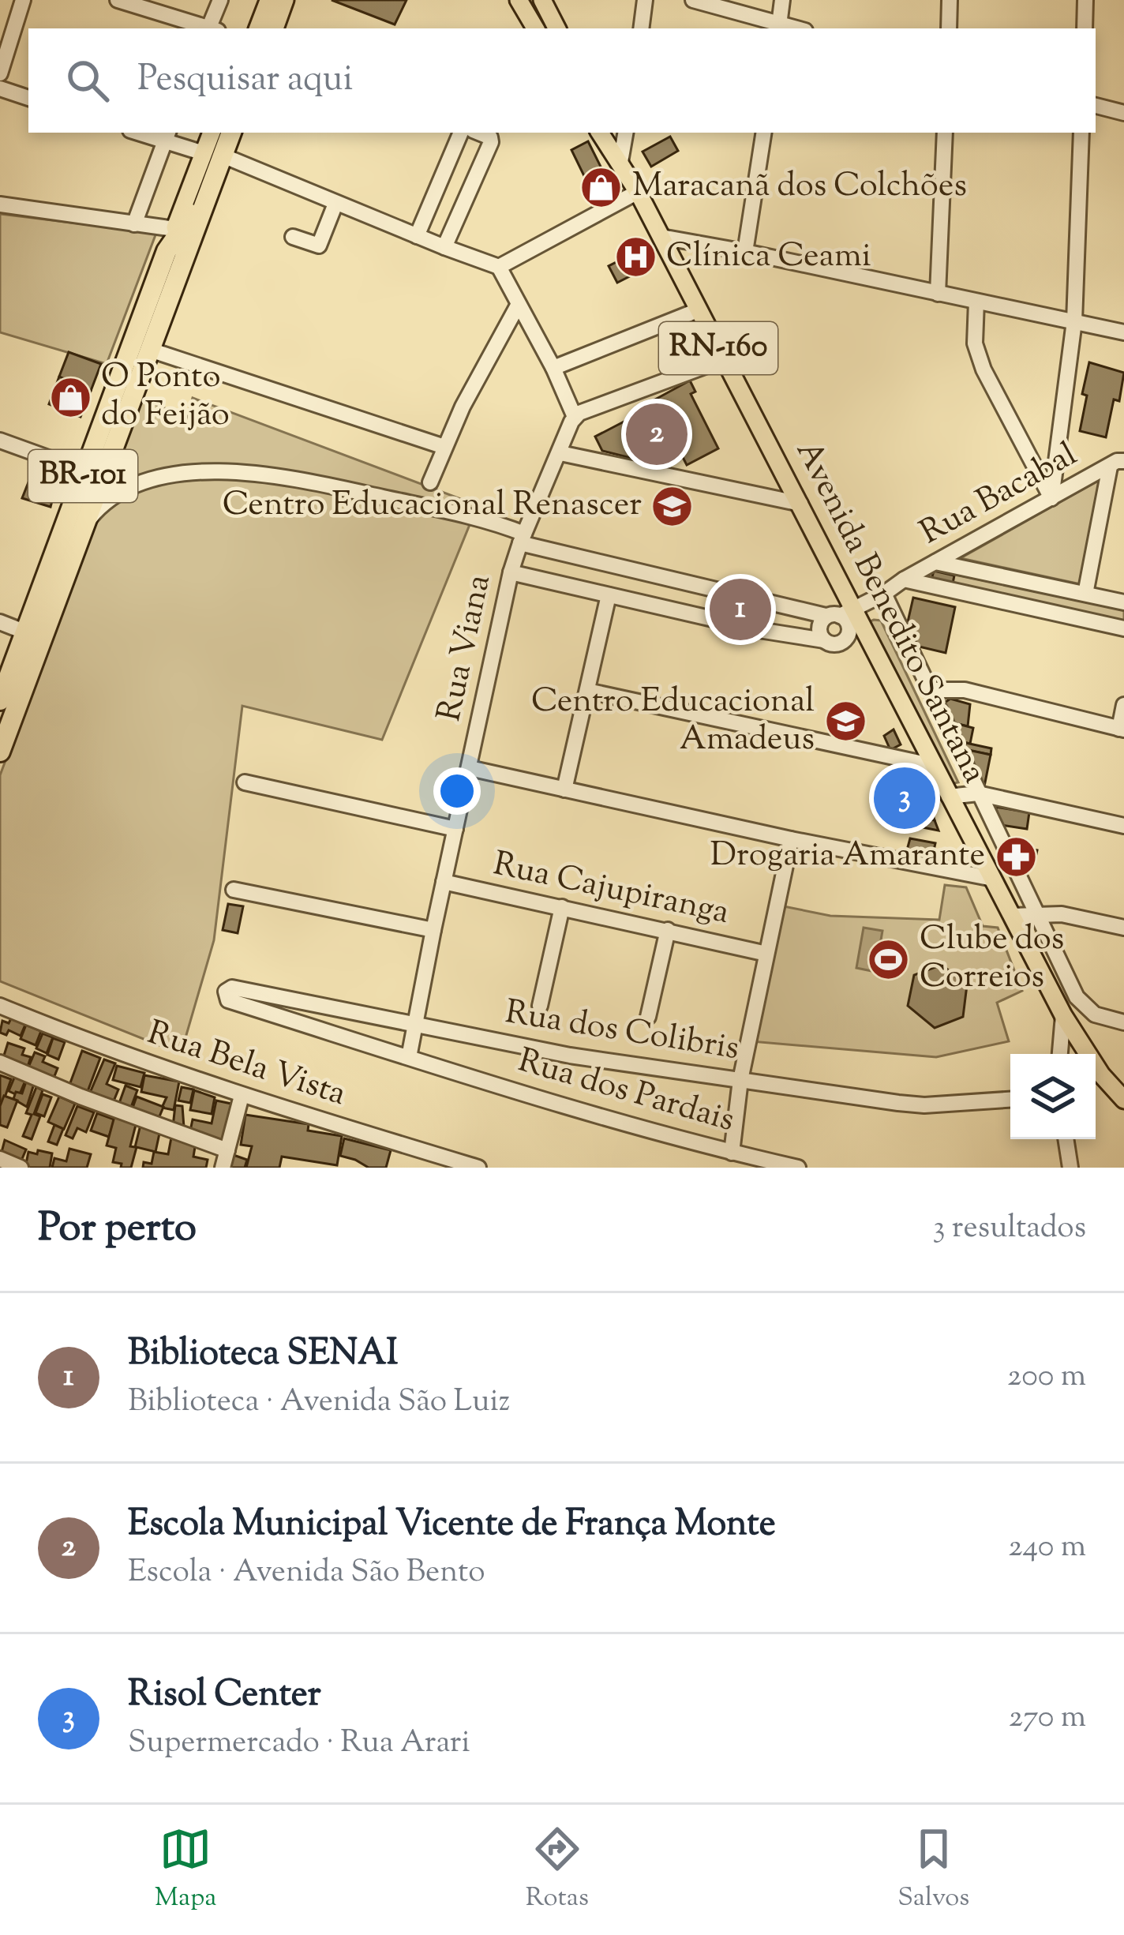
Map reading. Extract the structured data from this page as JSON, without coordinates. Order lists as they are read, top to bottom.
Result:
{
  "streets": {
    "highway": ["BR-101"],
    "main road": ["RN-160", "Avenida Benedito Santana"],
    "street": [
      "Rua Bacabal",
      "Rua Viana",
      "Rua Cajupiranga",
      "Rua dos Colibris",
      "Rua Bela Vista",
      "Rua dos Pardais"
    ]
  },
  "crossings": [
    ["Rua Bacabal", "Avenida Benedito Santana"],
    ["Rua Viana", "Rua Cajupiranga"],
    ["Rua Viana", "Rua dos Colibris"],
    ["Rua Viana", "Rua dos Pardais"],
    ["Rua dos Colibris", "Rua dos Pardais"]
  ],
  "places": {
    "shop": ["Maracanã dos Colchões", "O Ponto do Feijão"],
    "hospital": ["Clínica Ceami"],
    "school or university": ["Centro Educacional Renascer", "Centro Educacional Amadeus"],
    "pharmacy": ["Drogaria Amarante"],
    "sports": ["Clube dos Correios"]
  },
  "page": {
    "search": "Pesquisar aqui",
    "pins": ["2", "1", "3"],
    "heading": ["Por perto", "3 resultados"],
    "list": [
      {
        "mark": "1",
        "name": "Biblioteca SENAI",
        "note": "Biblioteca · Avenida São Luiz",
        "value": "200 m"
      },
      {
        "mark": "2",
        "name": "Escola Municipal Vicente de França Monte",
        "note": "Escola · Avenida São Bento",
        "value": "240 m"
      },
      {
        "mark": "3",
        "name": "Risol Center",
        "note": "Supermercado · Rua Arari",
        "value": "270 m"
      }
    ],
    "nav": ["Mapa", "Rotas", "Salvos"]
  }
}
